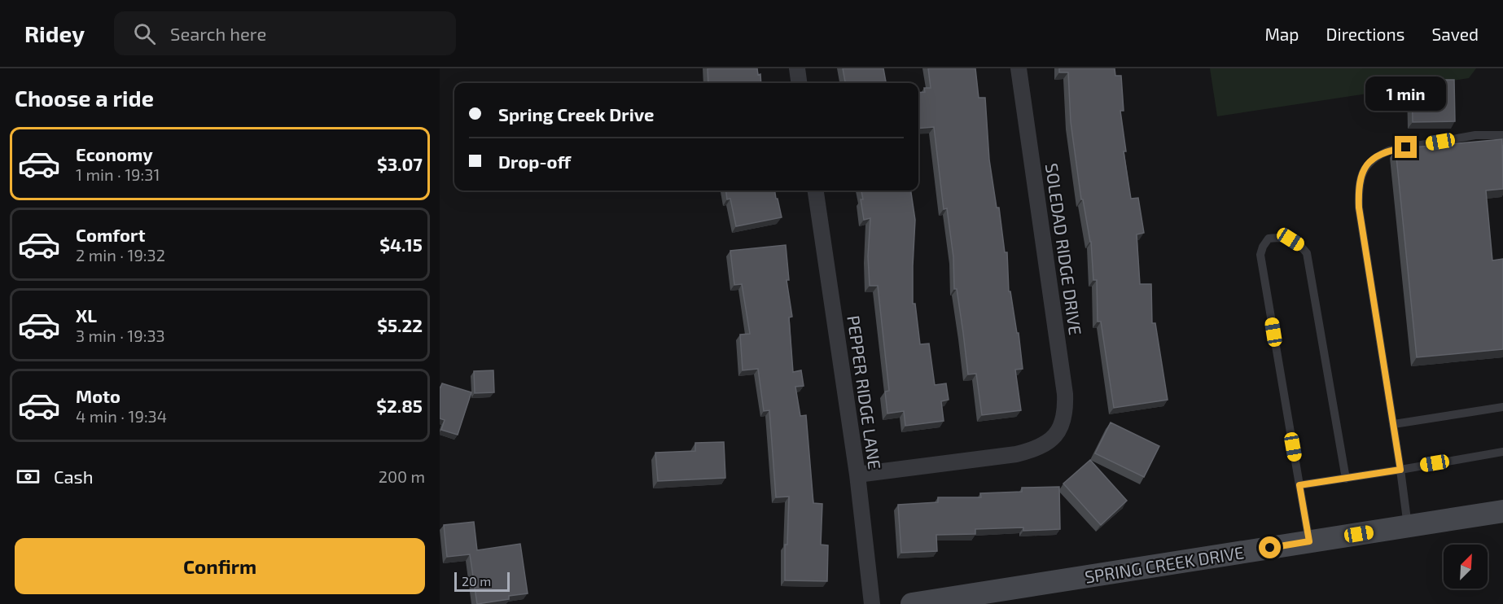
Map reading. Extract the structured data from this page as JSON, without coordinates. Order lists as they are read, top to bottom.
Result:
{
  "streets": {
    "street": ["SOLEDAD RIDGE DRIVE", "PEPPER RIDGE LANE", "SPRING CREEK DRIVE"]
  },
  "crossings": [
    ["SOLEDAD RIDGE DRIVE", "PEPPER RIDGE LANE"]
  ],
  "scale_bar": "20 m",
  "north": "top right",
  "page": {
    "header": "Ridey",
    "search": "Search here",
    "nav": ["Map", "Directions", "Saved"],
    "heading": "Choose a ride",
    "bubble": "1 min",
    "banner": ["Spring Creek Drive", "Drop-off"],
    "list": [
      {
        "name": "Economy",
        "note": "1 min · 19:31",
        "value": "$3.07"
      },
      {
        "name": "Comfort",
        "note": "2 min · 19:32",
        "value": "$4.15"
      },
      {
        "name": "XL",
        "note": "3 min · 19:33",
        "value": "$5.22"
      },
      {
        "name": "Moto",
        "note": "4 min · 19:34",
        "value": "$2.85"
      }
    ],
    "pay": ["Cash", "200 m"],
    "buttons": "Confirm",
    "scale": "20 m"
  }
}
